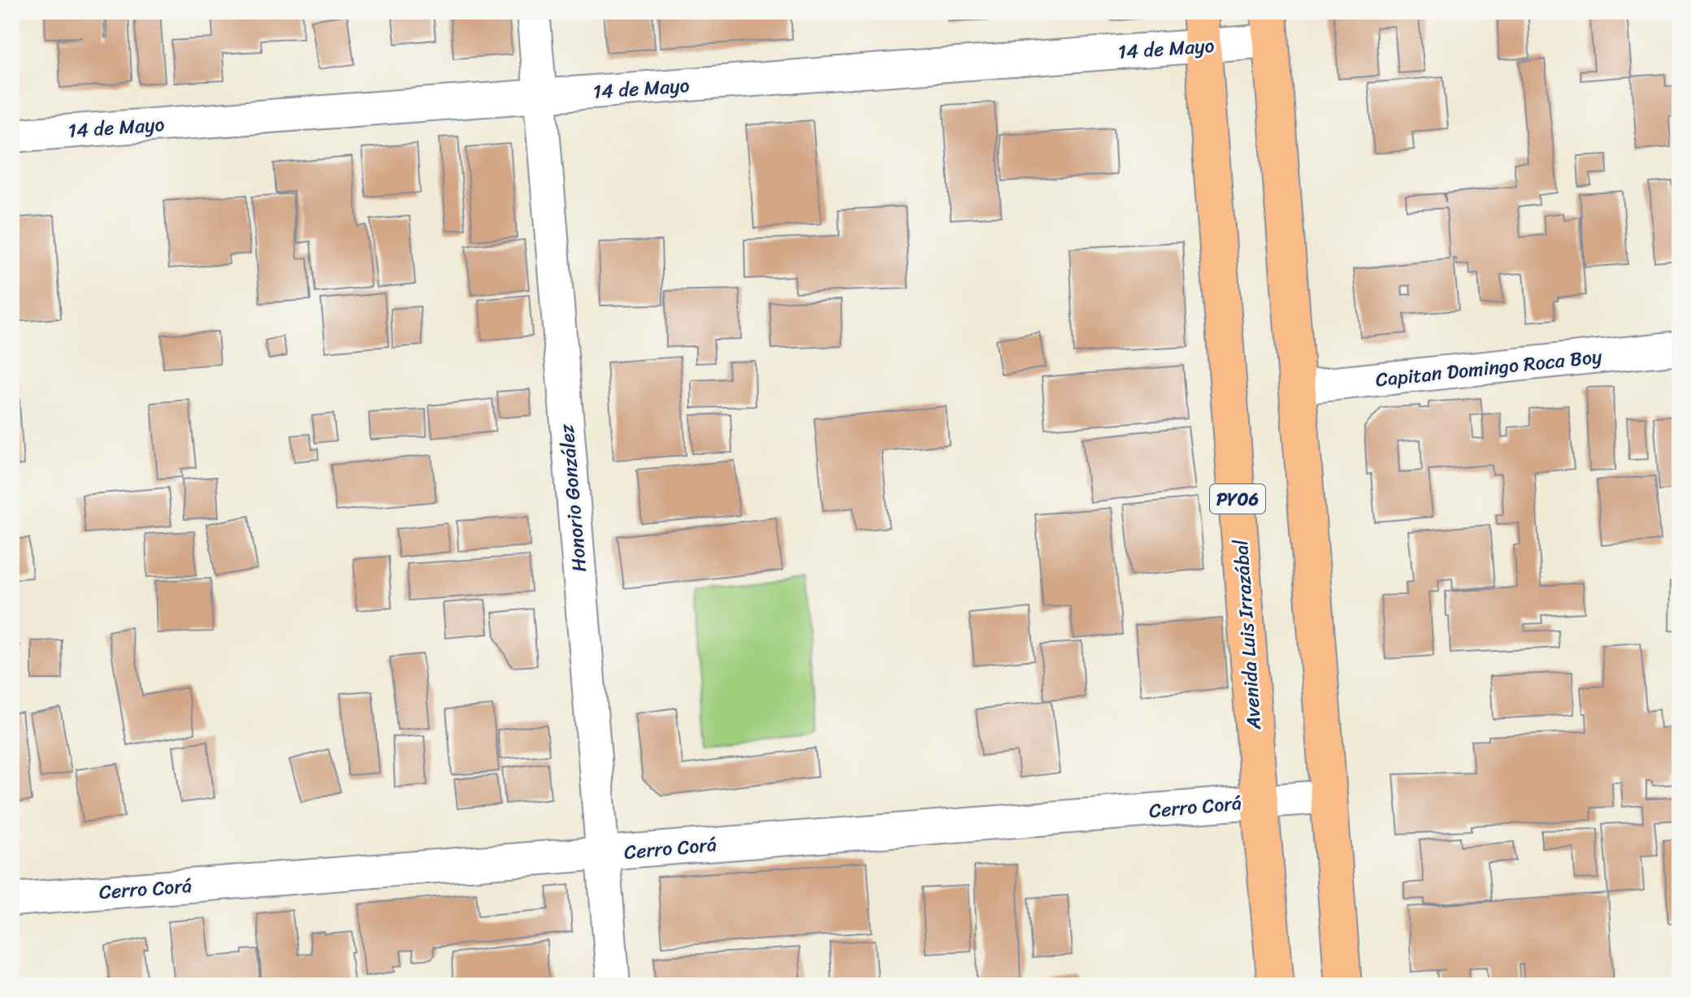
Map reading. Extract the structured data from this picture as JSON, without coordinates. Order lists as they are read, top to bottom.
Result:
{
  "streets": {
    "highway": ["PY06", "Avenida Luis Irrazábal"],
    "street": [
      "14 de Mayo",
      "Capitan Domingo Roca Boy",
      "Honorio González",
      "Cerro Corá"
    ]
  },
  "crossings": [
    ["14 de Mayo", "Honorio González"],
    ["14 de Mayo", "Avenida Luis Irrazábal"],
    ["Honorio González", "Cerro Corá"],
    ["Avenida Luis Irrazábal", "Cerro Corá"]
  ]
}
